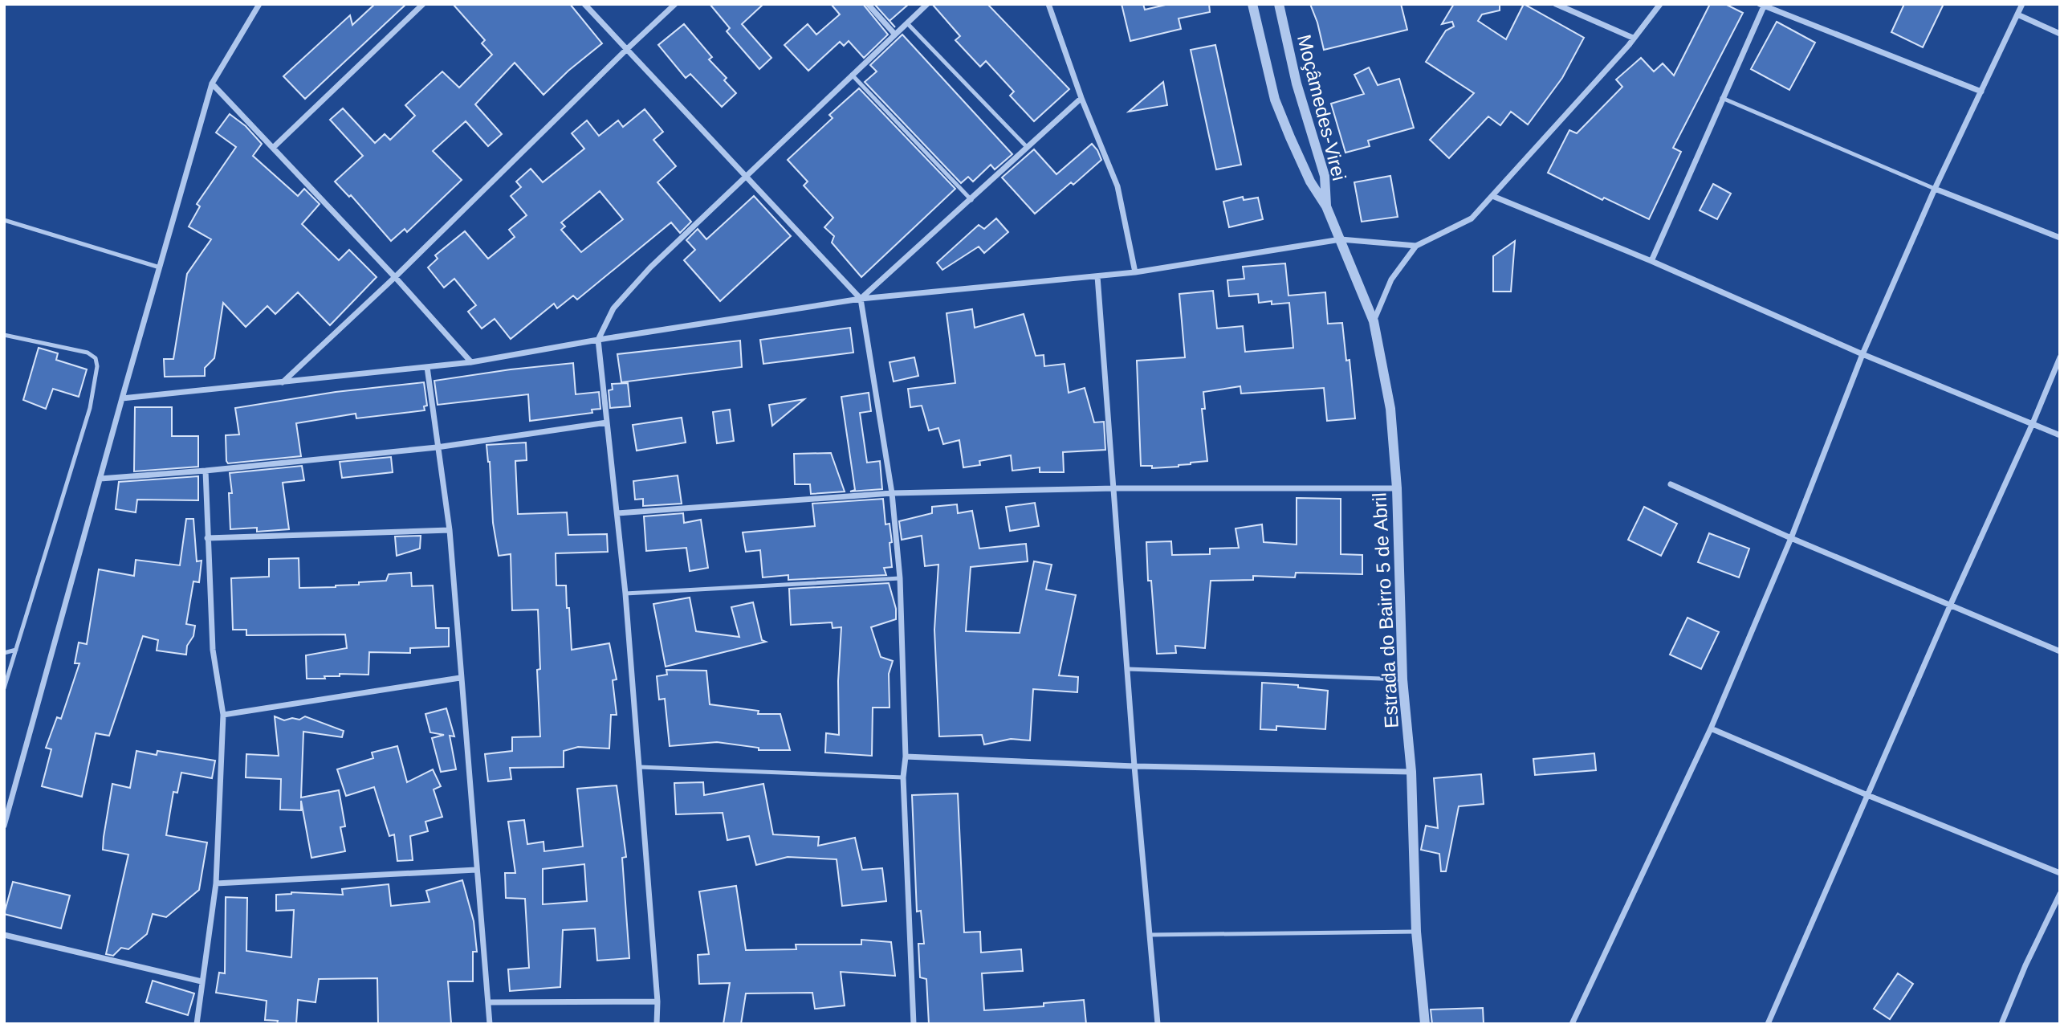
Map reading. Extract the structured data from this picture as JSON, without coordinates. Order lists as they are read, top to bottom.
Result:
{
  "streets": {
    "street": ["Moçâmedes-Virei", "Estrada do Bairro 5 de Abril"]
  },
  "crossings": [
    ["Moçâmedes-Virei", "Estrada do Bairro 5 de Abril"]
  ]
}
